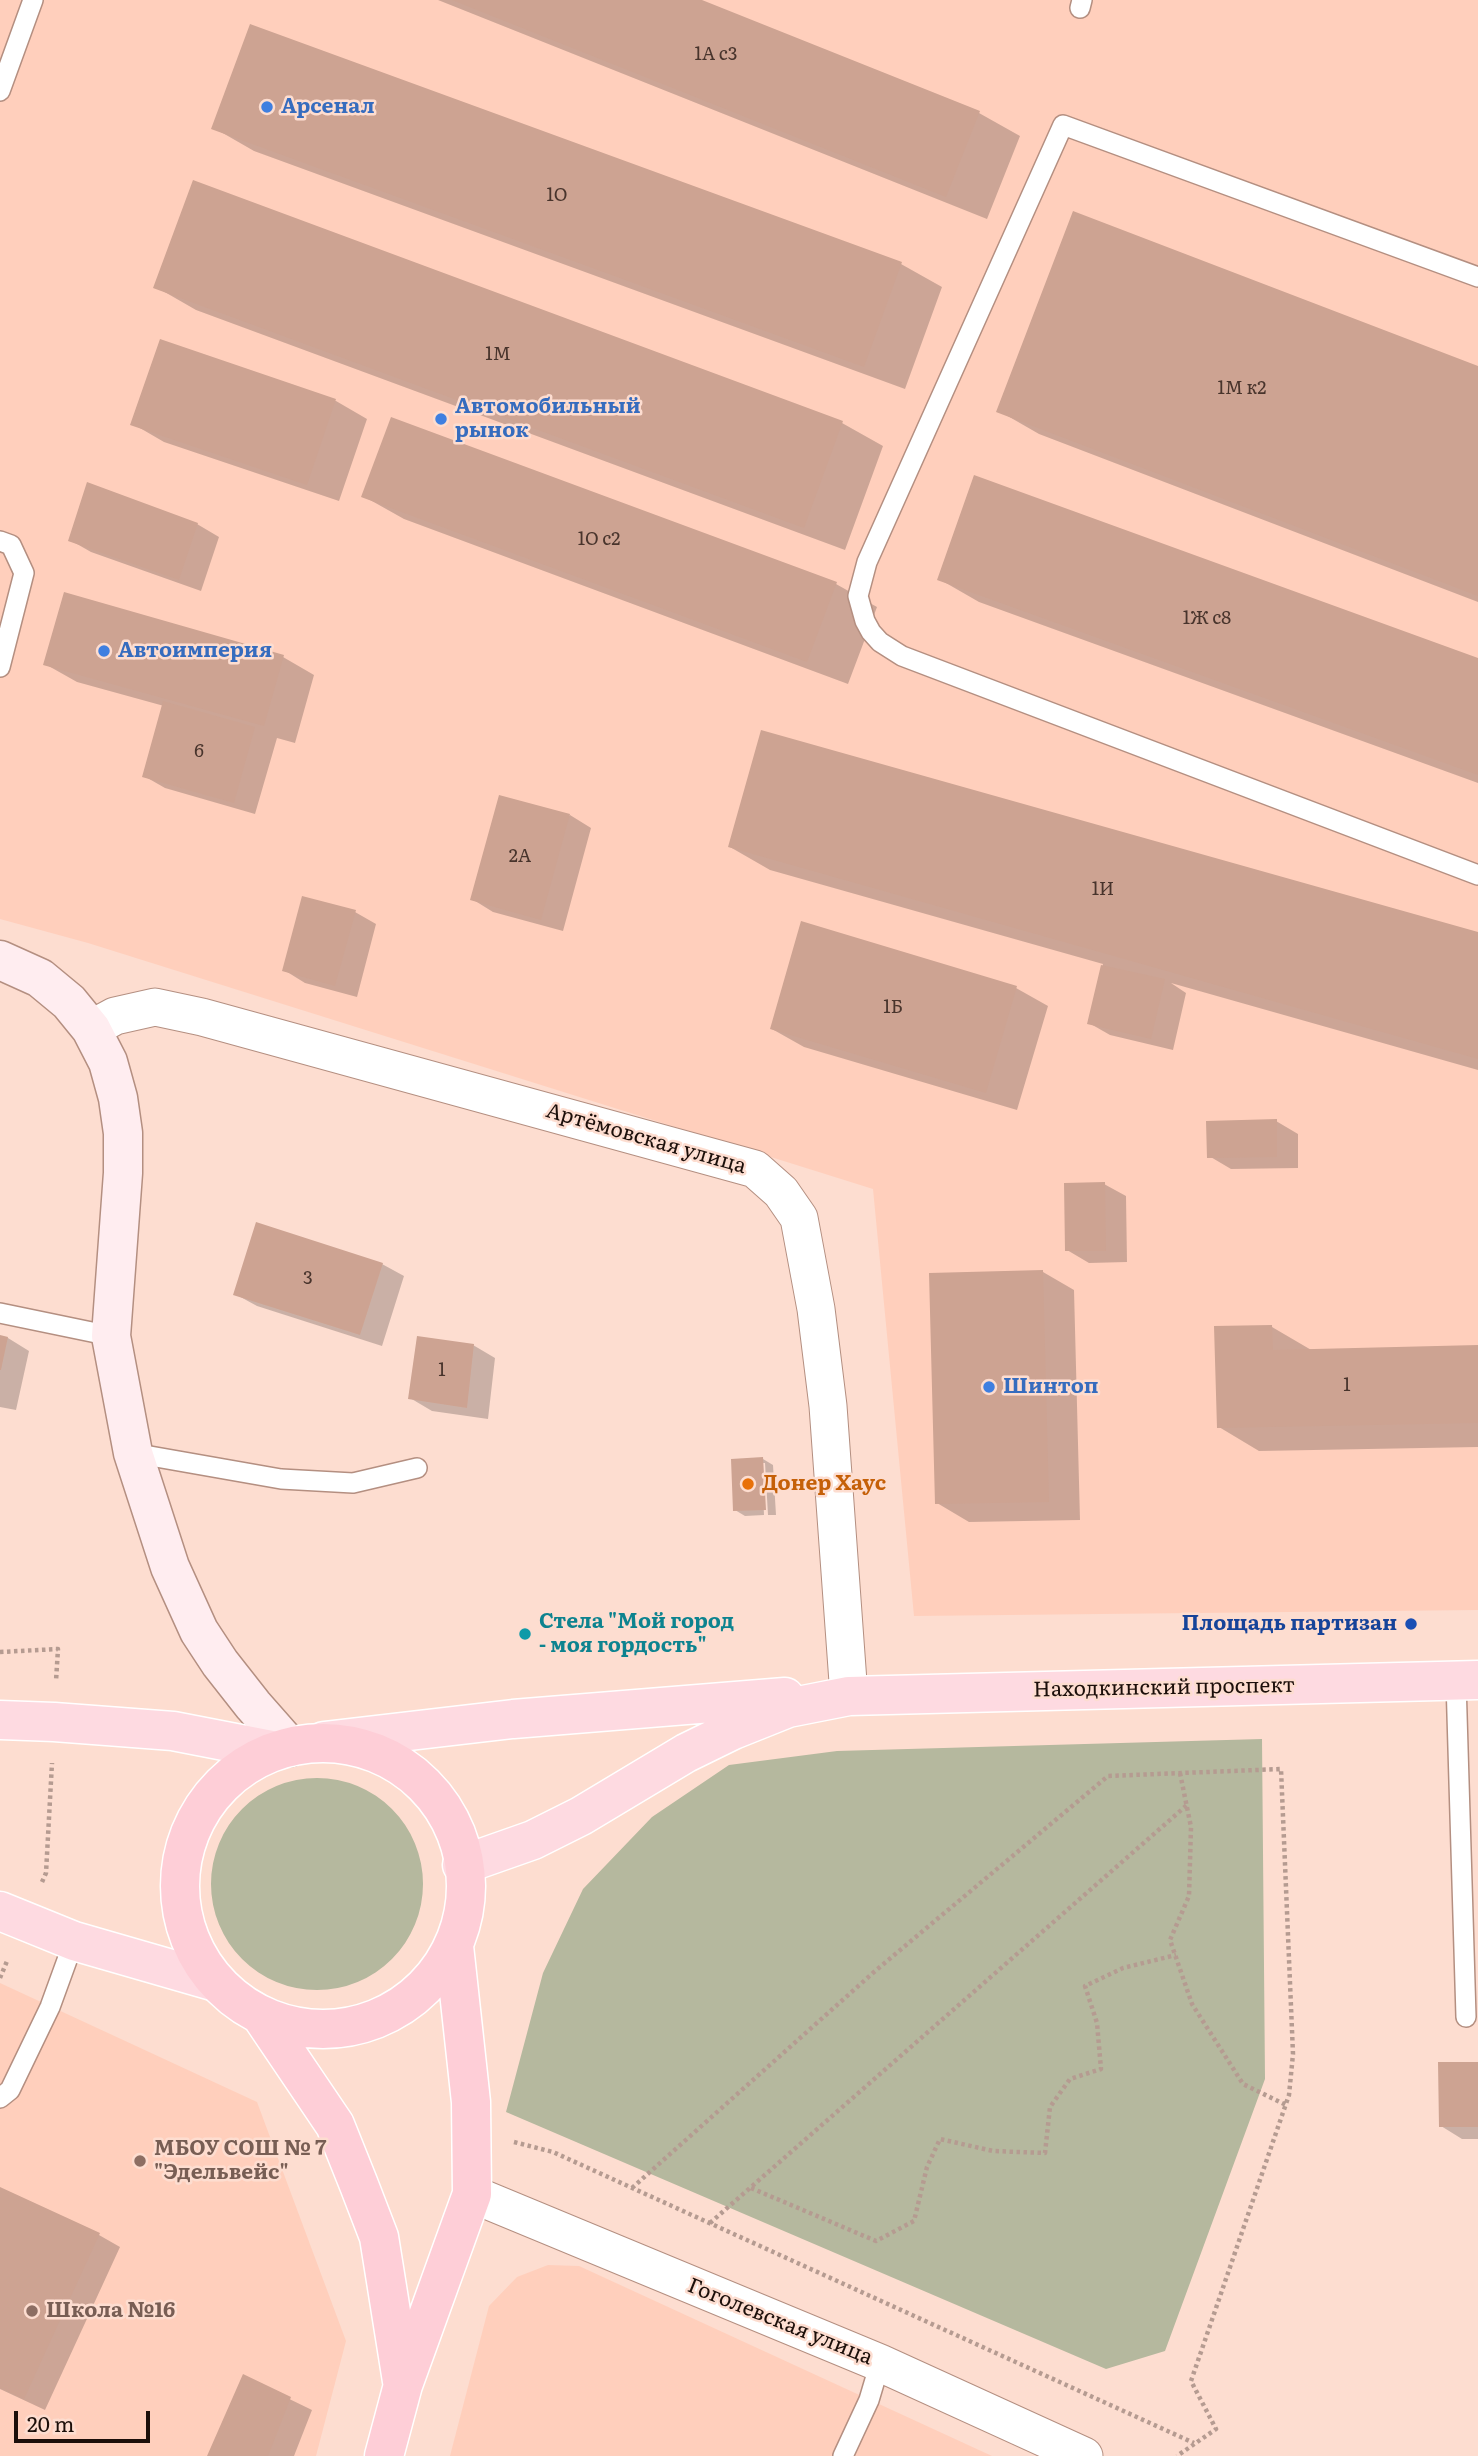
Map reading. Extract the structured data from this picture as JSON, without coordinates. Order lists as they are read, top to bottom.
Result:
{
  "streets": {
    "main road": ["Находкинский проспект"],
    "street": ["Артёмовская улица", "Гоголевская улица"]
  },
  "crossings": [
    ["Артёмовская улица", "Находкинский проспект"]
  ],
  "places": [
    "Арсенал",
    "Автомобильный рынок",
    "Автоимперия",
    "Шинтоп",
    "Донер Хаус",
    "Площадь партизан",
    "Стела \"Мой город - моя гордость\"",
    "МБОУ СОШ № 7 \"Эдельвейс\"",
    "Школа №16"
  ],
  "house_numbers": [
    "1А с3",
    "1О",
    "1М",
    "1М к2",
    "1О с2",
    "1Ж с8",
    "6",
    "2А",
    "1И",
    "1Б",
    "3",
    "1",
    "1"
  ],
  "scale_bar": "20 m"
}
